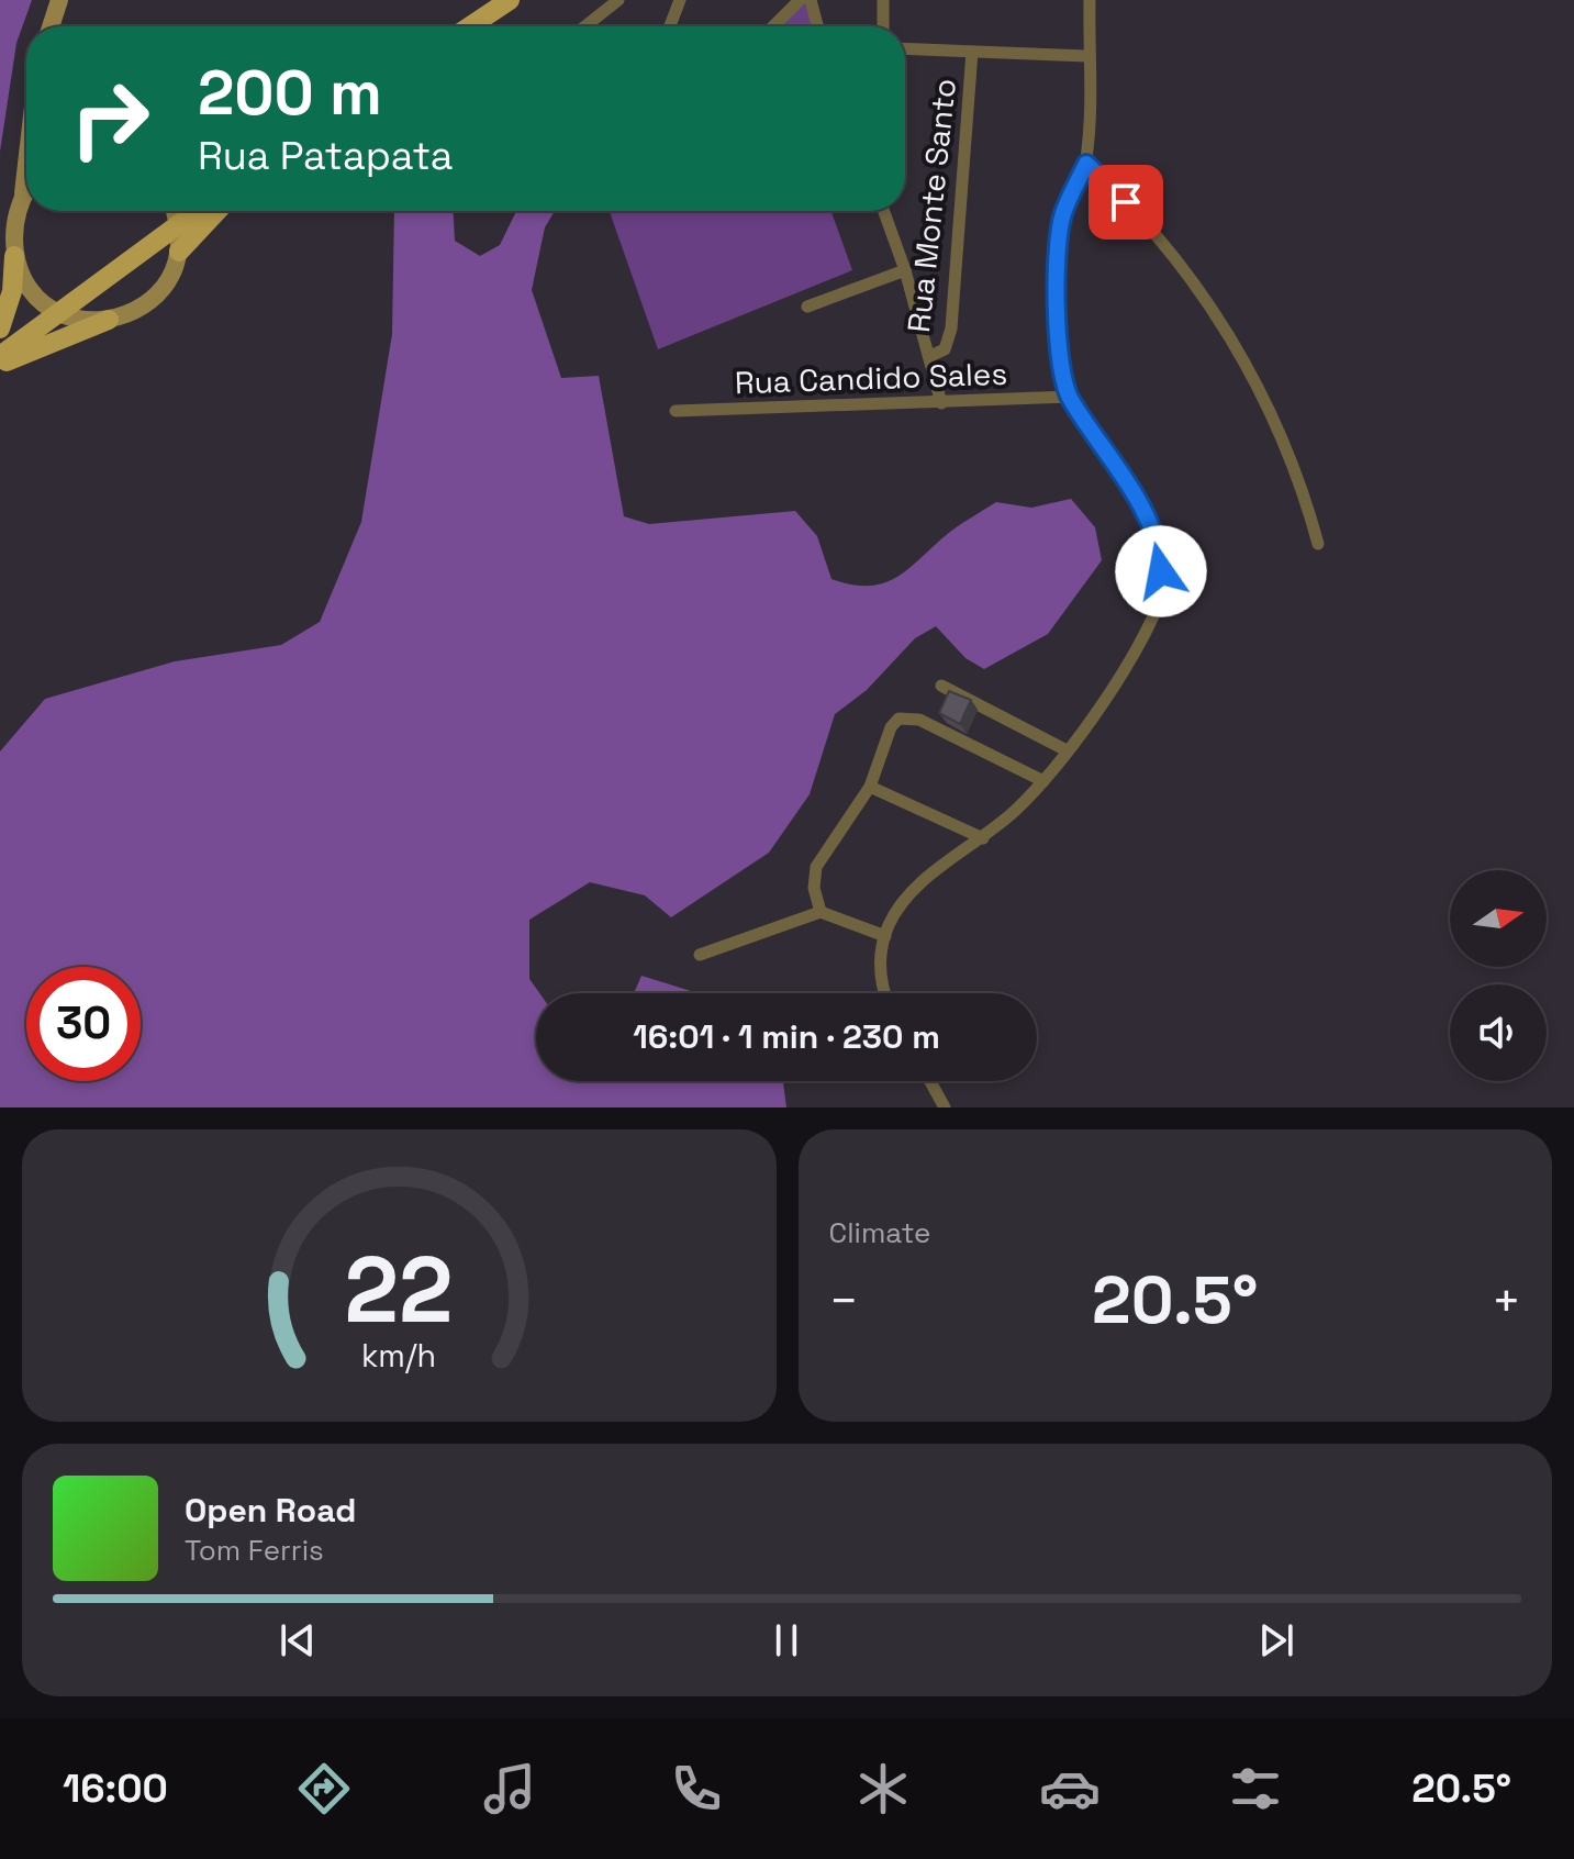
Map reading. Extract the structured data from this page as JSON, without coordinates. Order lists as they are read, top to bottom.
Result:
{
  "streets": {
    "street": ["Rua Monte Santo", "Rua Candido Sales"]
  },
  "north": "right",
  "page": {
    "turn": ["200 m", "Rua Patapata"],
    "limit": "30",
    "trip": "16:01 · 1 min · 230 m",
    "tile": "Climate",
    "heat": ["−", "20.5°", "+"],
    "song": ["Open Road", "Tom Ferris"],
    "tabs": ["16:00", "20.5°"],
    "gauge": ["22", "km/h"]
  }
}
